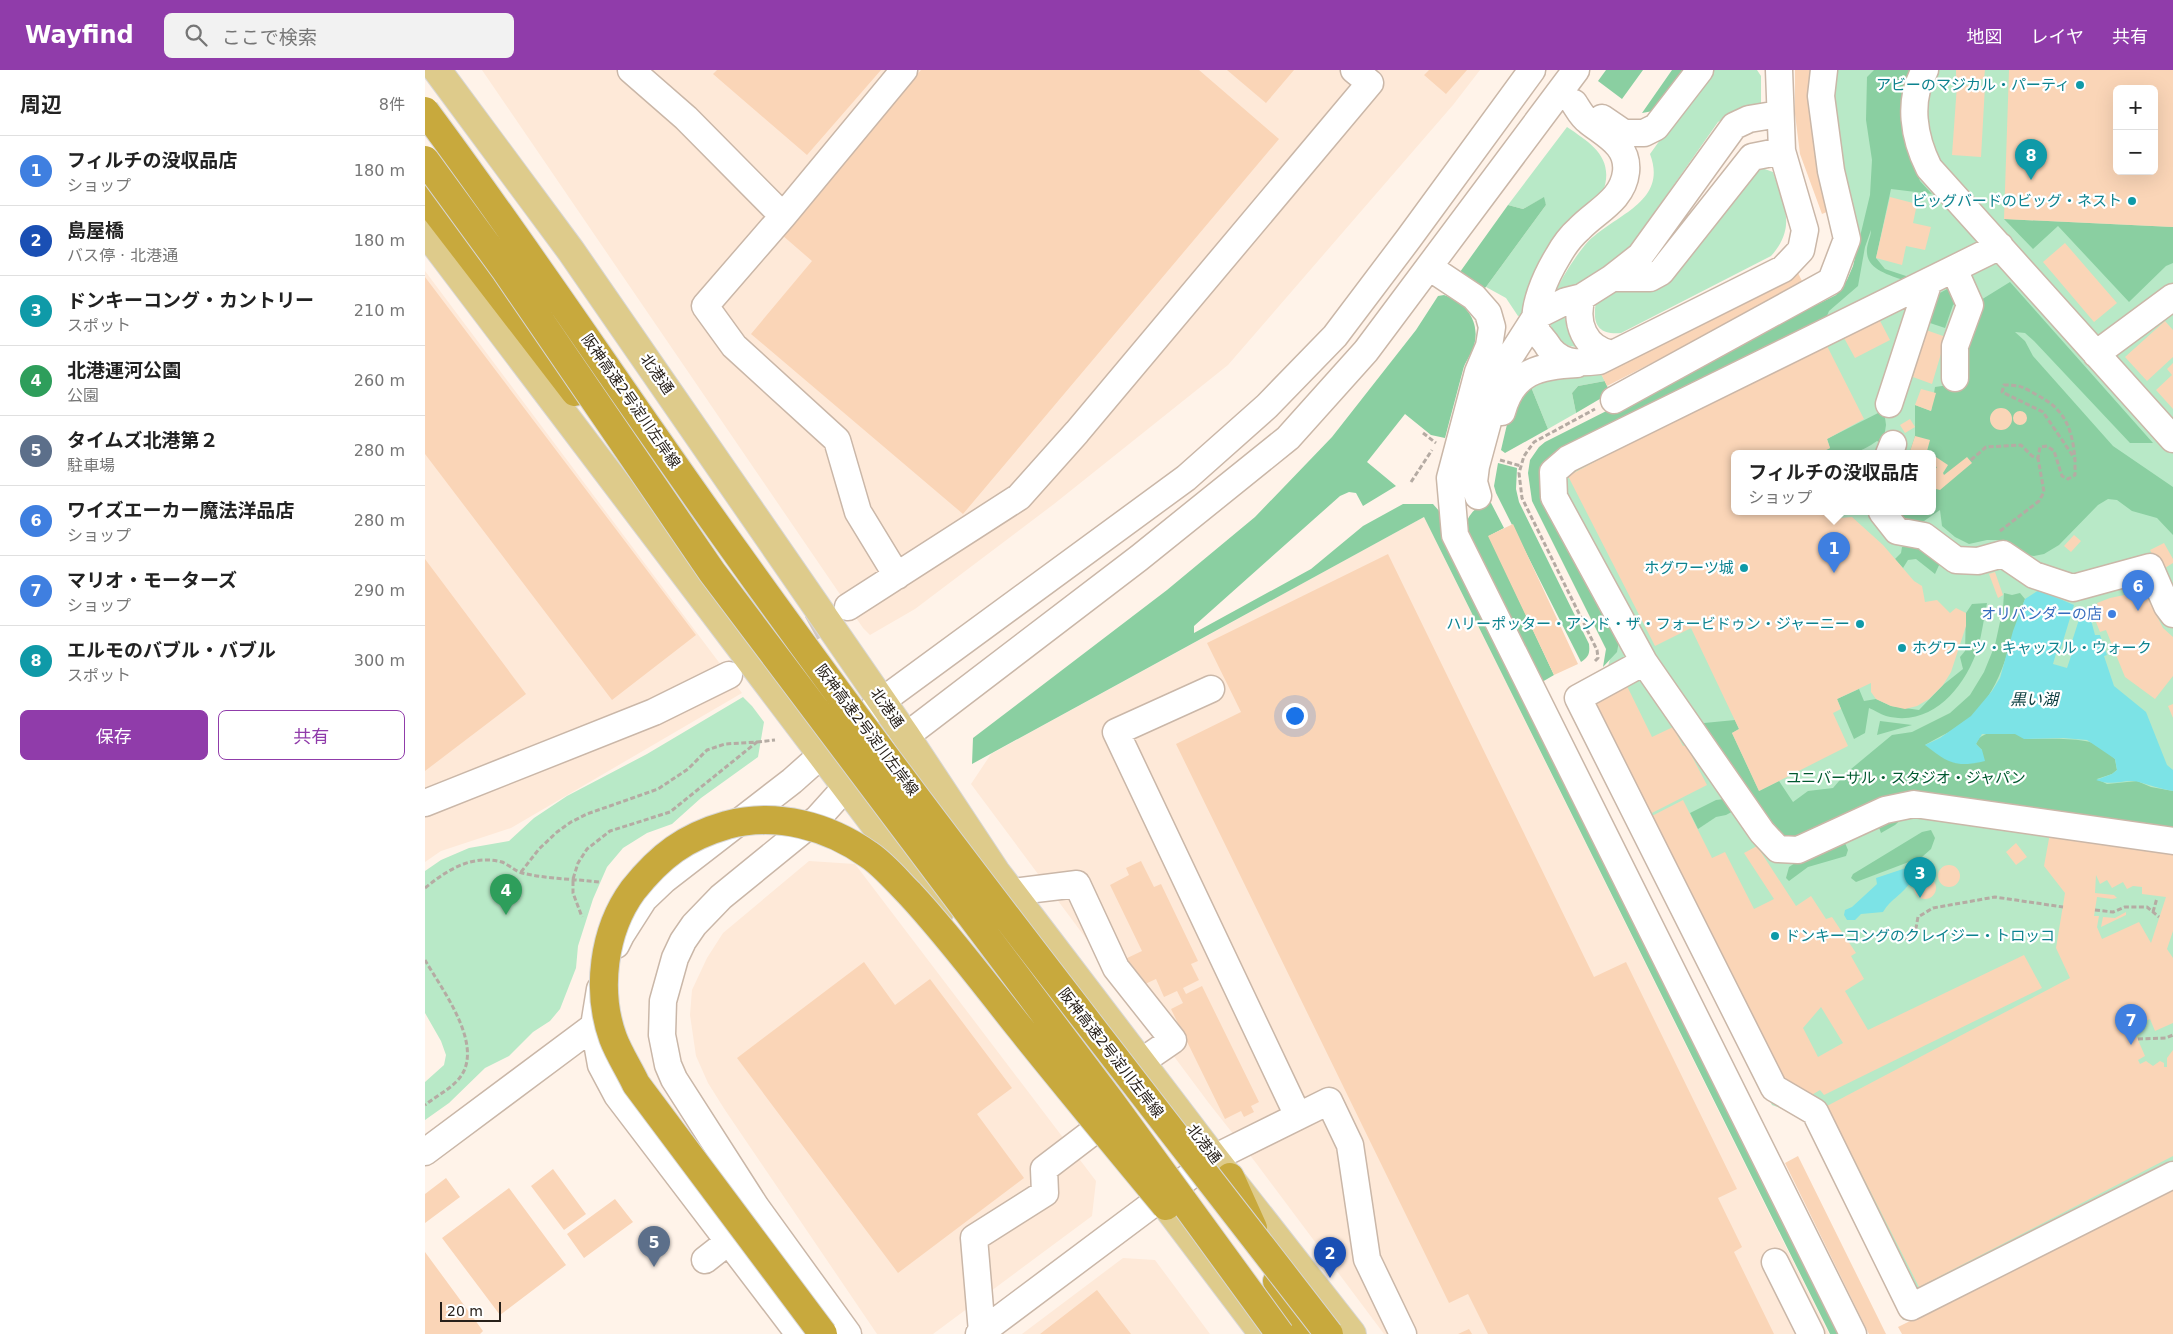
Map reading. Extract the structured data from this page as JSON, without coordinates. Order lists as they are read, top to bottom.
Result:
{
  "streets": {
    "highway": ["阪神高速2号淀川左岸線"],
    "main road": ["北港通"]
  },
  "water": ["黒い湖"],
  "parks": ["ユニバーサル・スタジオ・ジャパン"],
  "places": [
    "アビーのマジカル・パーティ",
    "ビッグバードのビッグ・ネスト",
    "ホグワーツ城",
    "オリバンダーの店",
    "ハリーポッター・アンド・ザ・フォービドゥン・ジャーニー",
    "ホグワーツ・キャッスル・ウォーク",
    "ドンキーコングのクレイジー・トロッコ"
  ],
  "scale_bar": "20 m",
  "page": {
    "header": "Wayfind",
    "search": "ここで検索",
    "nav": ["地図", "レイヤ", "共有"],
    "heading": ["周辺", "8件"],
    "map_buttons": ["+", "−"],
    "list": [
      {
        "mark": "1",
        "name": "フィルチの没収品店",
        "note": "ショップ",
        "value": "180 m"
      },
      {
        "mark": "2",
        "name": "島屋橋",
        "note": "バス停 · 北港通",
        "value": "180 m"
      },
      {
        "mark": "3",
        "name": "ドンキーコング・カントリー",
        "note": "スポット",
        "value": "210 m"
      },
      {
        "mark": "4",
        "name": "北港運河公園",
        "note": "公園",
        "value": "260 m"
      },
      {
        "mark": "5",
        "name": "タイムズ北港第２",
        "note": "駐車場",
        "value": "280 m"
      },
      {
        "mark": "6",
        "name": "ワイズエーカー魔法洋品店",
        "note": "ショップ",
        "value": "280 m"
      },
      {
        "mark": "7",
        "name": "マリオ・モーターズ",
        "note": "ショップ",
        "value": "290 m"
      },
      {
        "mark": "8",
        "name": "エルモのバブル・バブル",
        "note": "スポット",
        "value": "300 m"
      }
    ],
    "pins": [
      "8",
      "1",
      "6",
      "3",
      "4",
      "7",
      "5",
      "2"
    ],
    "popup": ["フィルチの没収品店", "ショップ"],
    "buttons": ["保存", "共有"],
    "scale": "20 m"
  }
}
